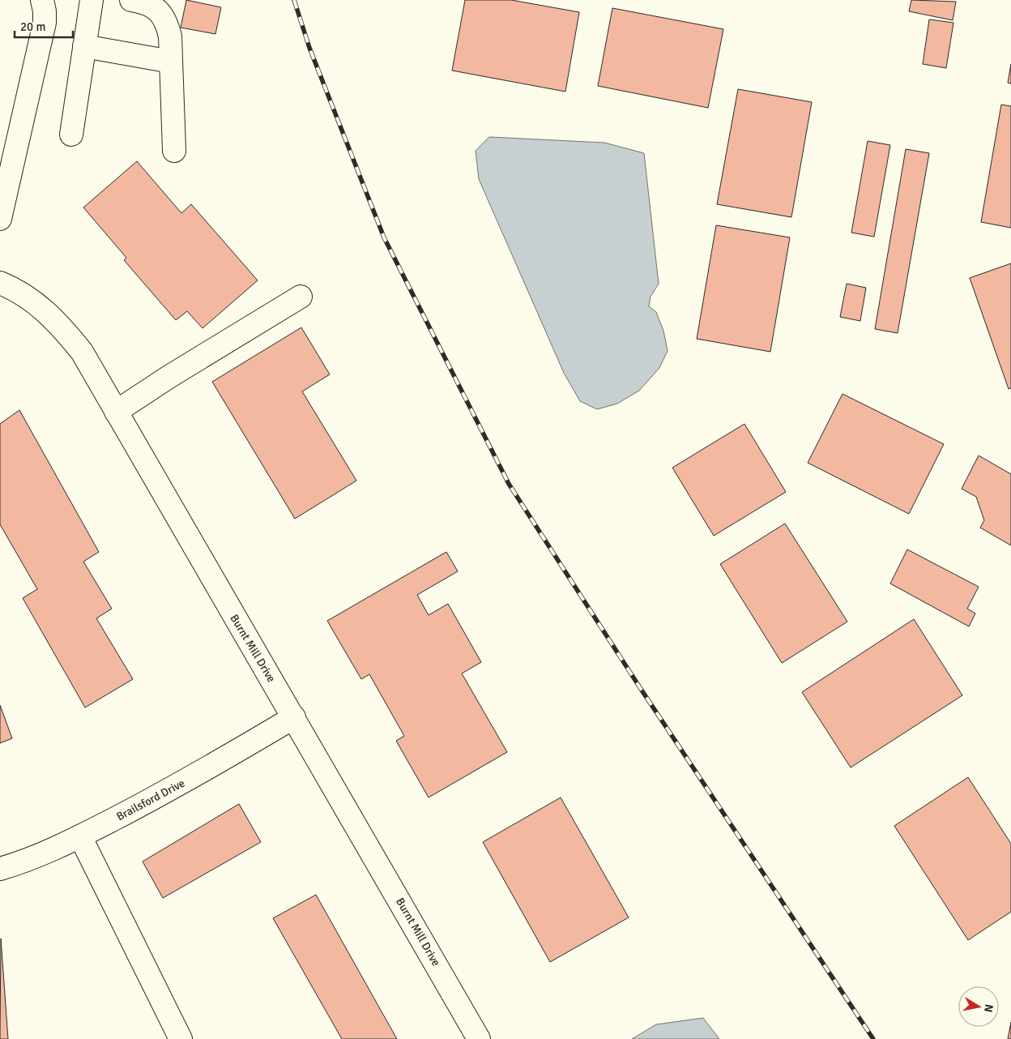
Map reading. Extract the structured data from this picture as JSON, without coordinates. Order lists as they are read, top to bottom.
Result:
{
  "streets": {
    "street": ["Burnt Mill Drive", "Brailsford Drive"]
  },
  "crossings": [
    ["Burnt Mill Drive", "Brailsford Drive"]
  ],
  "scale_bar": "20 m",
  "north": "right"
}
